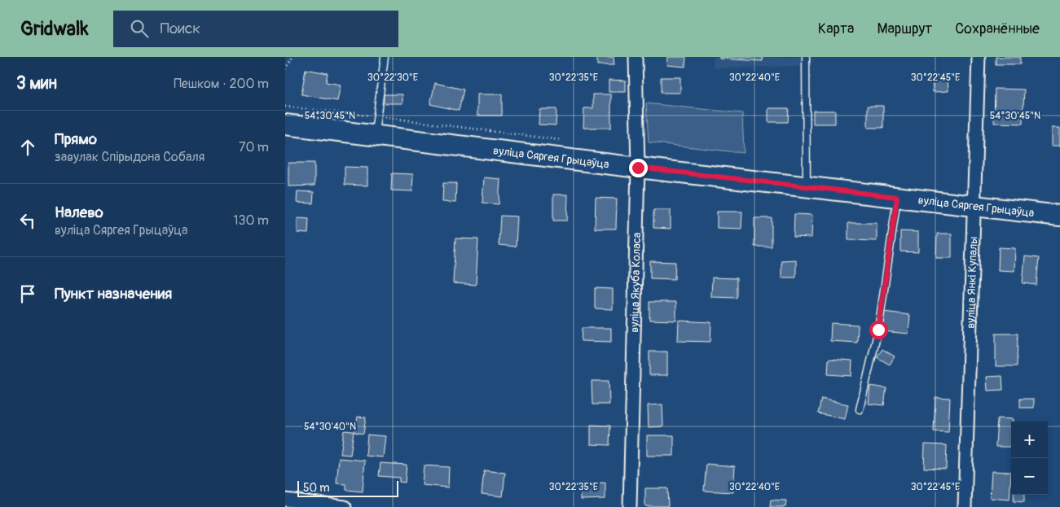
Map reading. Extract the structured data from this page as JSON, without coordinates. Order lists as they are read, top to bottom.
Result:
{
  "streets": {
    "main road": ["вуліца Сяргея Грыцаўца"],
    "street": ["вуліца Якуба Коласа", "вуліца Янкі Купалы"]
  },
  "crossings": [
    ["вуліца Сяргея Грыцаўца", "вуліца Якуба Коласа"],
    ["вуліца Сяргея Грыцаўца", "вуліца Янкі Купалы"]
  ],
  "scale_bar": "50 m",
  "page": {
    "header": "Gridwalk",
    "search": "Поиск",
    "nav": ["Карта", "Маршрут", "Сохранённые"],
    "heading": ["3 мин", "Пешком · 200 m"],
    "list": [
      ["Прямо", "завулак Спірыдона Собаля", "70 m"],
      ["Налево", "вуліца Сяргея Грыцаўца", "130 m"],
      "Пункт назначения"
    ],
    "map_buttons": ["+", "−"],
    "scale": "50 m"
  },
  "coordinates": [
    "30°22'30\"E",
    "30°22'35\"E",
    "30°22'40\"E",
    "30°22'45\"E",
    "54°30'45\"N",
    "54°30'40\"N"
  ]
}
